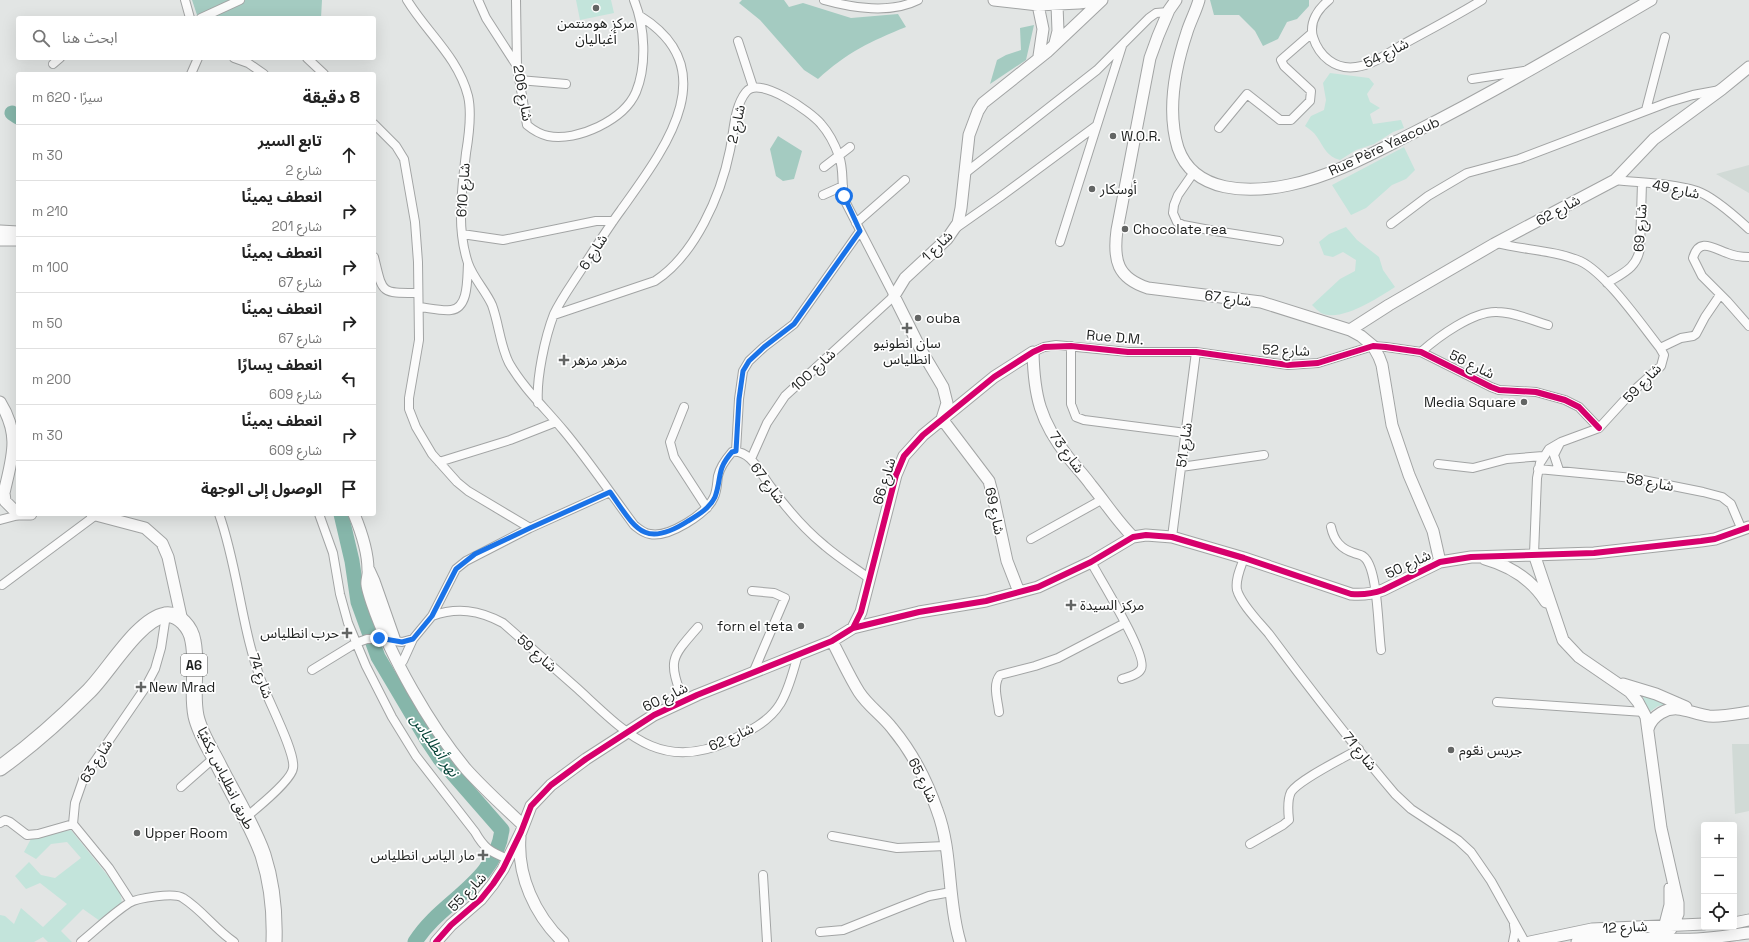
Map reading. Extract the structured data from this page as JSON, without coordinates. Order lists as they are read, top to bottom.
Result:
{
  "streets": {
    "highway": ["A6", "طريق انطلياس بكفيّا"],
    "street": [
      "شارع 54",
      "شارع 206",
      "شارع 2",
      "Rue Père Yaacoub",
      "شارع 49",
      "شارع 610",
      "شارع 62",
      "شارع 69",
      "شارع 1",
      "شارع 6",
      "شارع 67",
      "Rue D.M.",
      "شارع 52",
      "شارع 56",
      "شارع 100",
      "شارع 59",
      "شارع 51",
      "شارع 73",
      "شارع 66",
      "شارع 58",
      "شارع 50",
      "شارع 74",
      "شارع 60",
      "شارع 71",
      "شارع 63",
      "شارع 65",
      "شارع 55",
      "شارع 12"
    ]
  },
  "crossings": [
    ["شارع 206", "شارع 6"],
    ["شارع 2", "شارع 1"],
    ["شارع 2", "شارع 6"],
    ["شارع 2", "شارع 100"],
    ["شارع 49", "شارع 62"],
    ["شارع 49", "شارع 69"],
    ["شارع 610", "شارع 6"],
    ["شارع 62", "شارع 67"],
    ["شارع 62", "شارع 59"],
    ["شارع 62", "شارع 60"],
    ["شارع 69", "شارع 59"],
    ["شارع 69", "شارع 66"],
    ["شارع 1", "شارع 100"],
    ["شارع 67", "شارع 52"],
    ["شارع 67", "شارع 56"],
    ["شارع 67", "شارع 100"],
    ["شارع 67", "شارع 66"],
    ["شارع 67", "شارع 50"],
    ["Rue D.M.", "شارع 52"],
    ["Rue D.M.", "شارع 51"],
    ["Rue D.M.", "شارع 73"],
    ["Rue D.M.", "شارع 66"],
    ["شارع 52", "شارع 56"],
    ["شارع 52", "شارع 51"],
    ["شارع 56", "شارع 59"],
    ["شارع 59", "شارع 60"],
    ["شارع 51", "شارع 50"],
    ["شارع 73", "شارع 66"],
    ["شارع 73", "شارع 50"],
    ["شارع 66", "شارع 60"],
    ["شارع 58", "شارع 50"],
    ["شارع 50", "شارع 71"],
    ["شارع 74", "طريق انطلياس بكفيّا"],
    ["شارع 60", "شارع 65"],
    ["شارع 60", "شارع 55"]
  ],
  "water": ["نهر أنطلياس"],
  "places": {
    "other": [
      "مركز هومنتمن أغباليان",
      "W.O.R.",
      "أوسكار",
      "Chocolate rea",
      "ouba",
      "Media Square",
      "forn el teta",
      "جريس نعّوم",
      "Upper Room"
    ],
    "health": [
      "سان انطونيو انطلياس",
      "مزهر مزهر",
      "مركز السيدة",
      "حرب انطلياس",
      "New Mrad",
      "مار الياس انطلياس"
    ]
  },
  "page": {
    "search": "ابحث هنا",
    "heading": ["8 دقيقة", "سيرًا · 620 m"],
    "list": [
      ["تابع السير", "شارع 2", "30 m"],
      ["انعطف يمينًا", "شارع 201", "210 m"],
      ["انعطف يمينًا", "شارع 67", "100 m"],
      ["انعطف يمينًا", "شارع 67", "50 m"],
      ["انعطف يسارًا", "شارع 609", "200 m"],
      ["انعطف يمينًا", "شارع 609", "30 m"],
      "الوصول إلى الوجهة"
    ],
    "map_buttons": ["+", "−"]
  }
}
